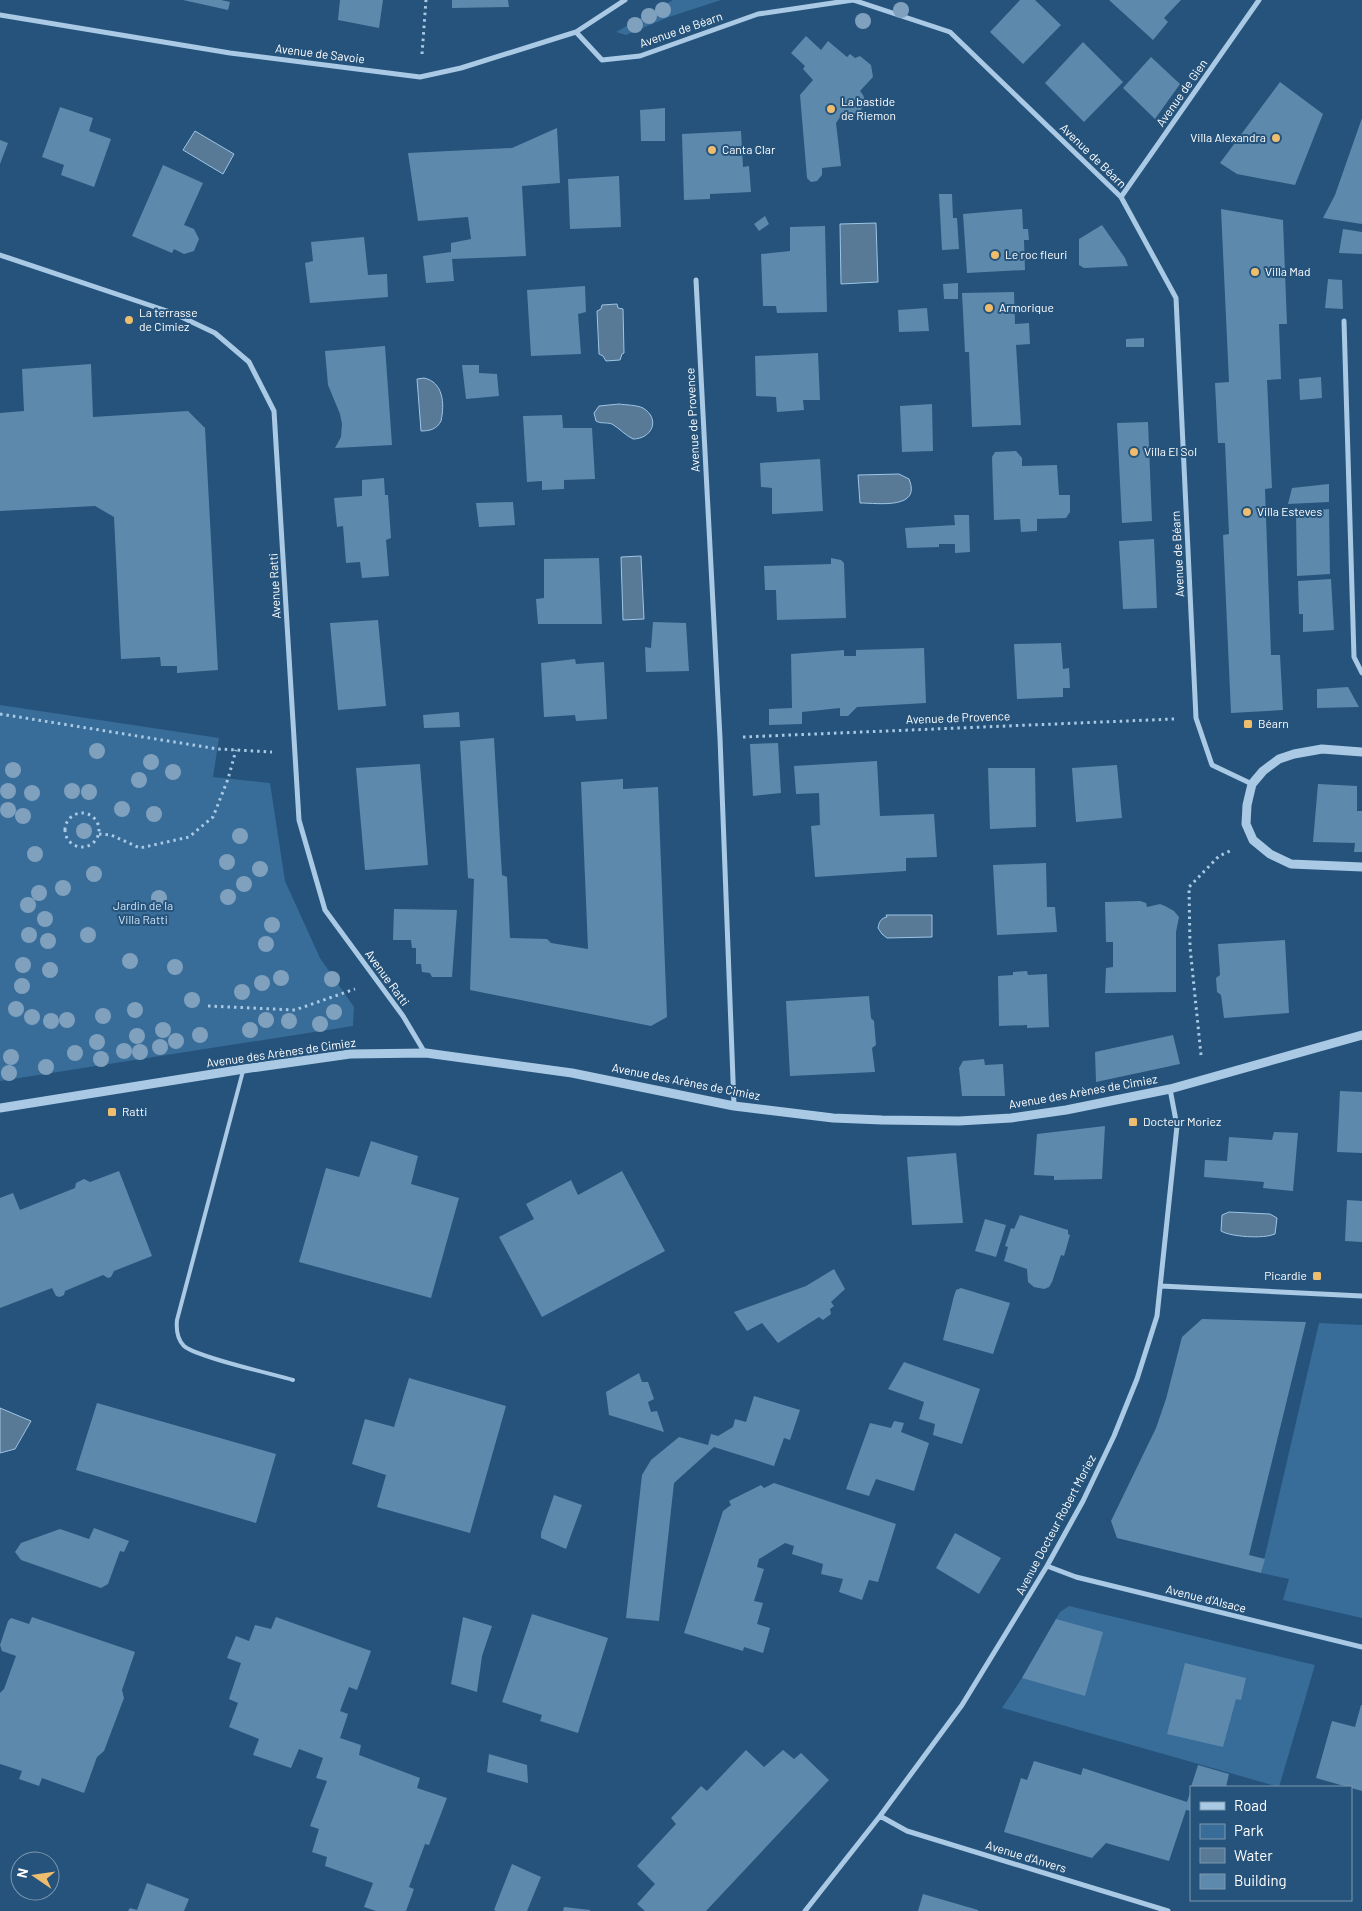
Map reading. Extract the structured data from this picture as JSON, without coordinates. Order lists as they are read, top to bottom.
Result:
{
  "streets": {
    "street": [
      "Avenue de Béarn",
      "Avenue de Savoie",
      "Avenue de Gien",
      "Avenue de Provence",
      "Avenue Ratti",
      "Avenue des Arènes de Cimiez",
      "Avenue Docteur Robert Moriez",
      "Avenue d'Alsace",
      "Avenue d'Anvers"
    ]
  },
  "crossings": [
    ["Avenue de Béarn", "Avenue de Savoie"],
    ["Avenue de Béarn", "Avenue de Gien"],
    ["Avenue de Béarn", "Avenue de Provence"],
    ["Avenue de Provence", "Avenue des Arènes de Cimiez"],
    ["Avenue Ratti", "Avenue des Arènes de Cimiez"],
    ["Avenue des Arènes de Cimiez", "Avenue Docteur Robert Moriez"],
    ["Avenue Docteur Robert Moriez", "Avenue d'Alsace"],
    ["Avenue Docteur Robert Moriez", "Avenue d'Anvers"]
  ],
  "parks": ["Jardin de la Villa Ratti"],
  "places": {
    "other": [
      "La bastide de Riemon",
      "Villa Alexandra",
      "Canta Clar",
      "Le roc fleuri",
      "Villa Mad",
      "Armorique",
      "La terrasse de Cimiez",
      "Villa El Sol",
      "Villa Esteves"
    ],
    "transit": [
      "Béarn",
      "Ratti",
      "Docteur Moriez",
      "Picardie"
    ]
  },
  "legend": [
    "Road",
    "Park",
    "Water",
    "Building"
  ],
  "north": "left"
}
